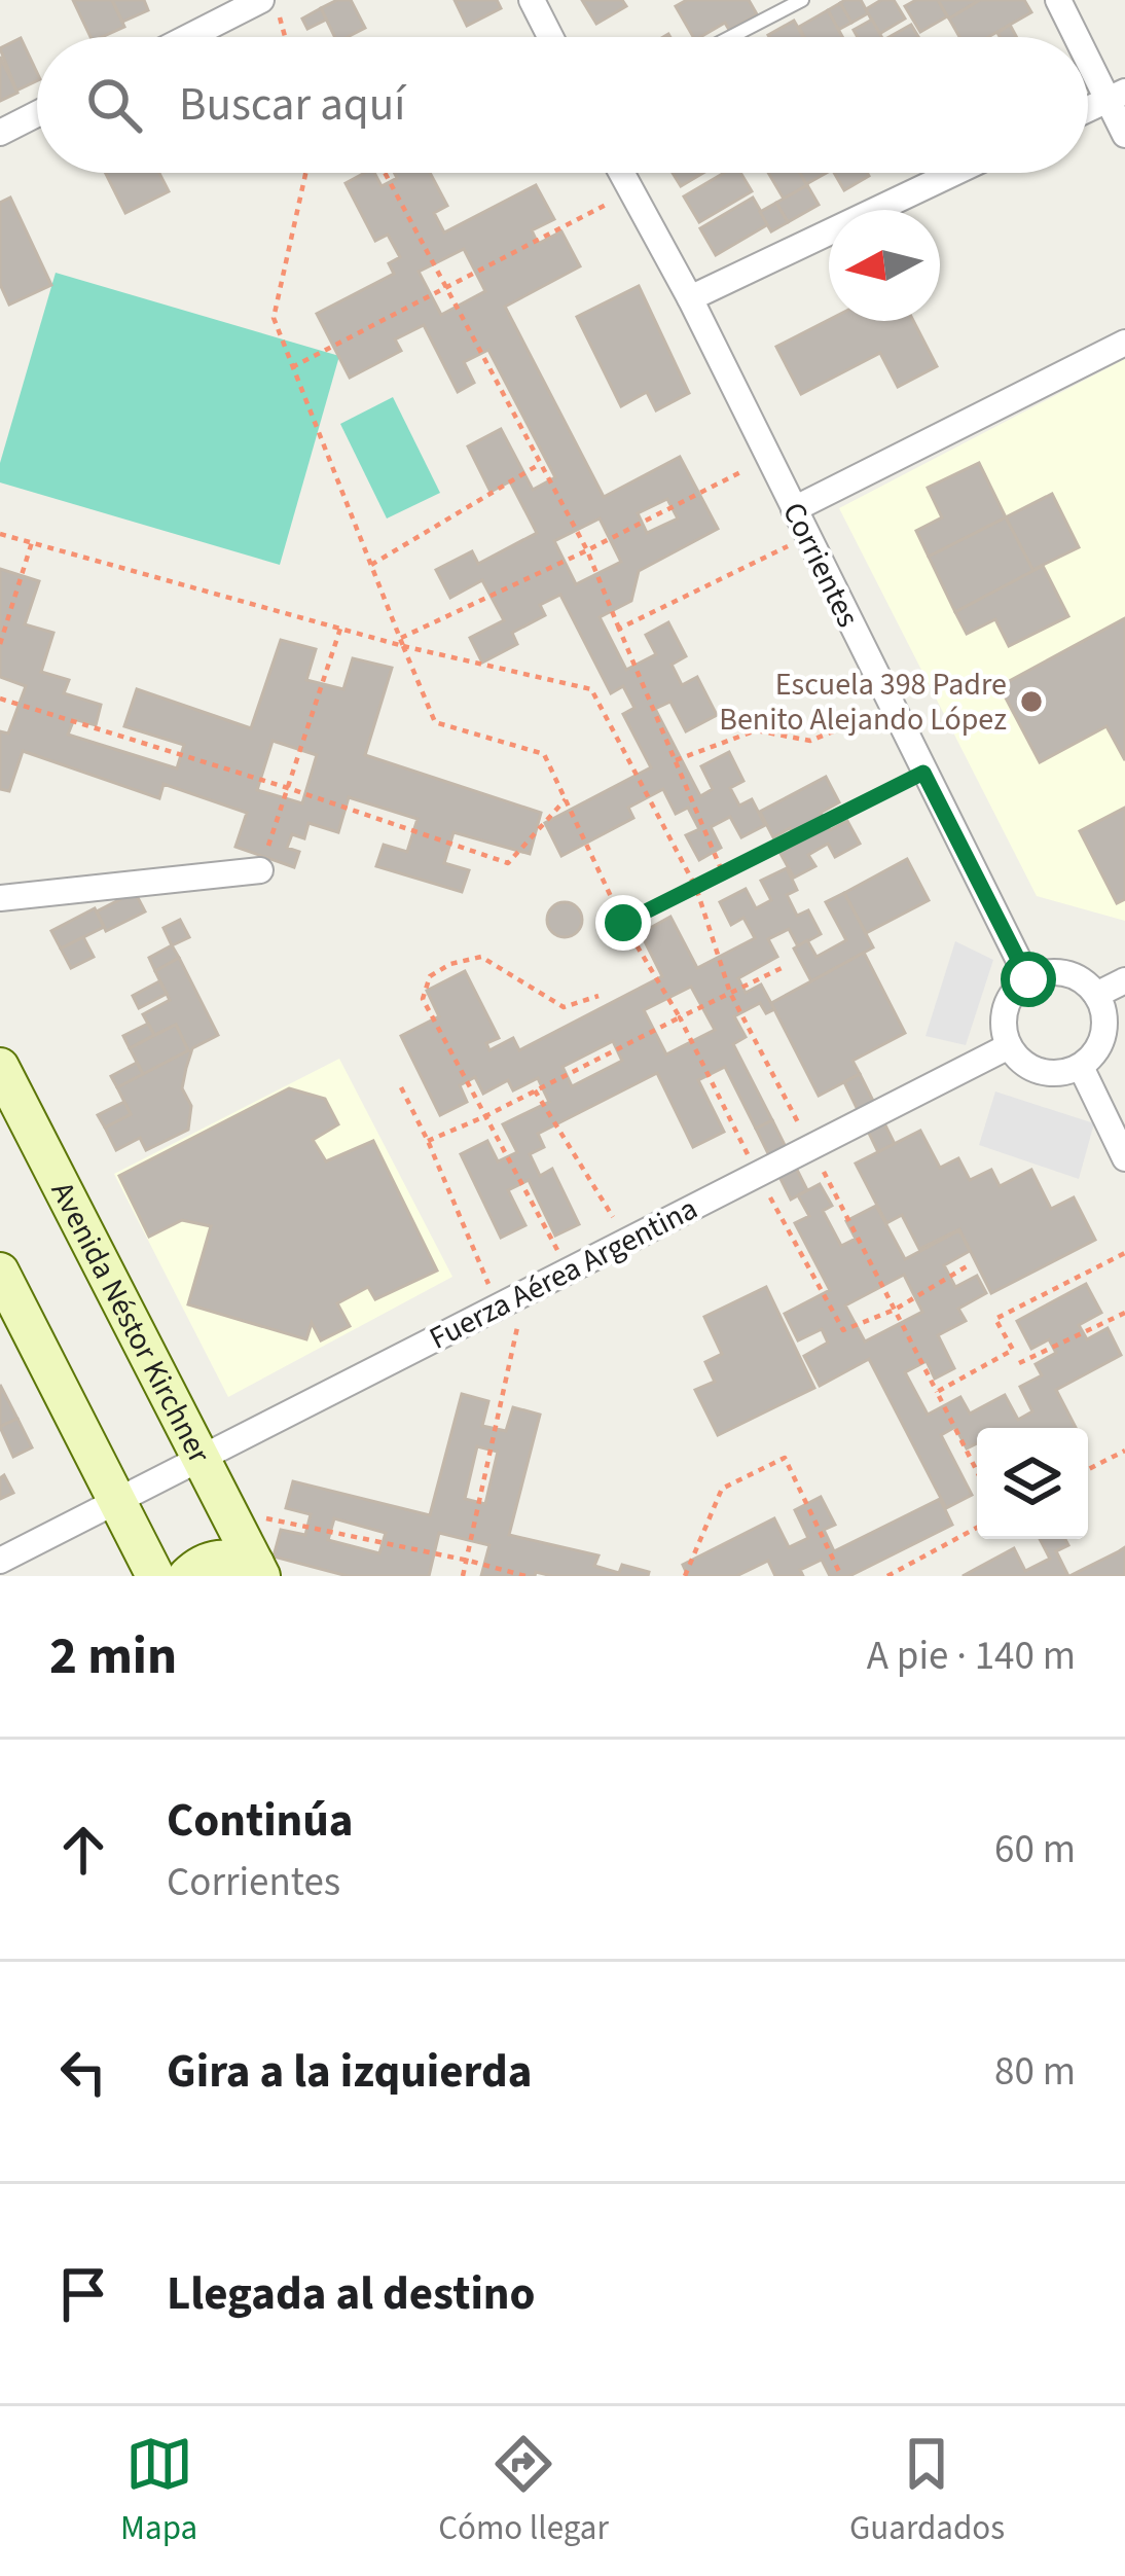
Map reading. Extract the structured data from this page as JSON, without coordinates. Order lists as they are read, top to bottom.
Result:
{
  "streets": {
    "main road": ["Avenida Néstor Kirchner"],
    "street": ["Corrientes", "Fuerza Aérea Argentina"]
  },
  "crossings": [
    ["Corrientes", "Fuerza Aérea Argentina"],
    ["Fuerza Aérea Argentina", "Avenida Néstor Kirchner"]
  ],
  "places": ["Escuela 398 Padre Benito Alejando López"],
  "north": "left",
  "page": {
    "search": "Buscar aquí",
    "heading": ["2 min", "A pie · 140 m"],
    "list": [
      ["Continúa", "Corrientes", "60 m"],
      ["Gira a la izquierda", "80 m"],
      "Llegada al destino"
    ],
    "nav": ["Mapa", "Cómo llegar", "Guardados"]
  }
}
